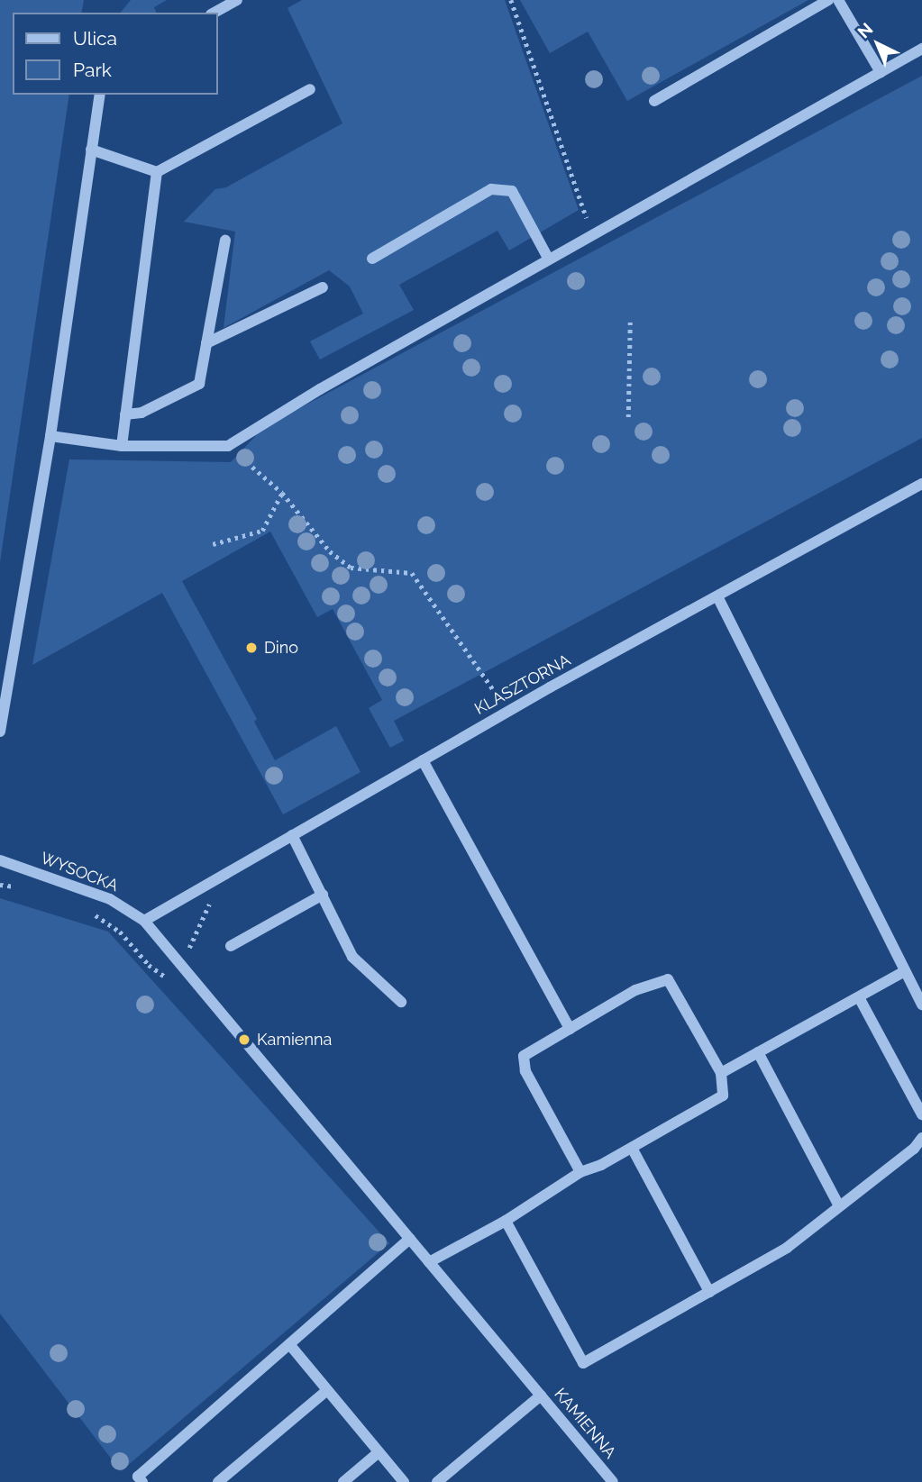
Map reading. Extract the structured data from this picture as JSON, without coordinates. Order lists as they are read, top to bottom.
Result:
{
  "streets": {
    "street": ["KLASZTORNA", "WYSOCKA", "KAMIENNA"]
  },
  "crossings": [
    ["KLASZTORNA", "WYSOCKA"],
    ["KLASZTORNA", "KAMIENNA"],
    ["WYSOCKA", "KAMIENNA"]
  ],
  "places": ["Dino", "Kamienna"],
  "legend": ["Ulica", "Park"],
  "north": "top left"
}
